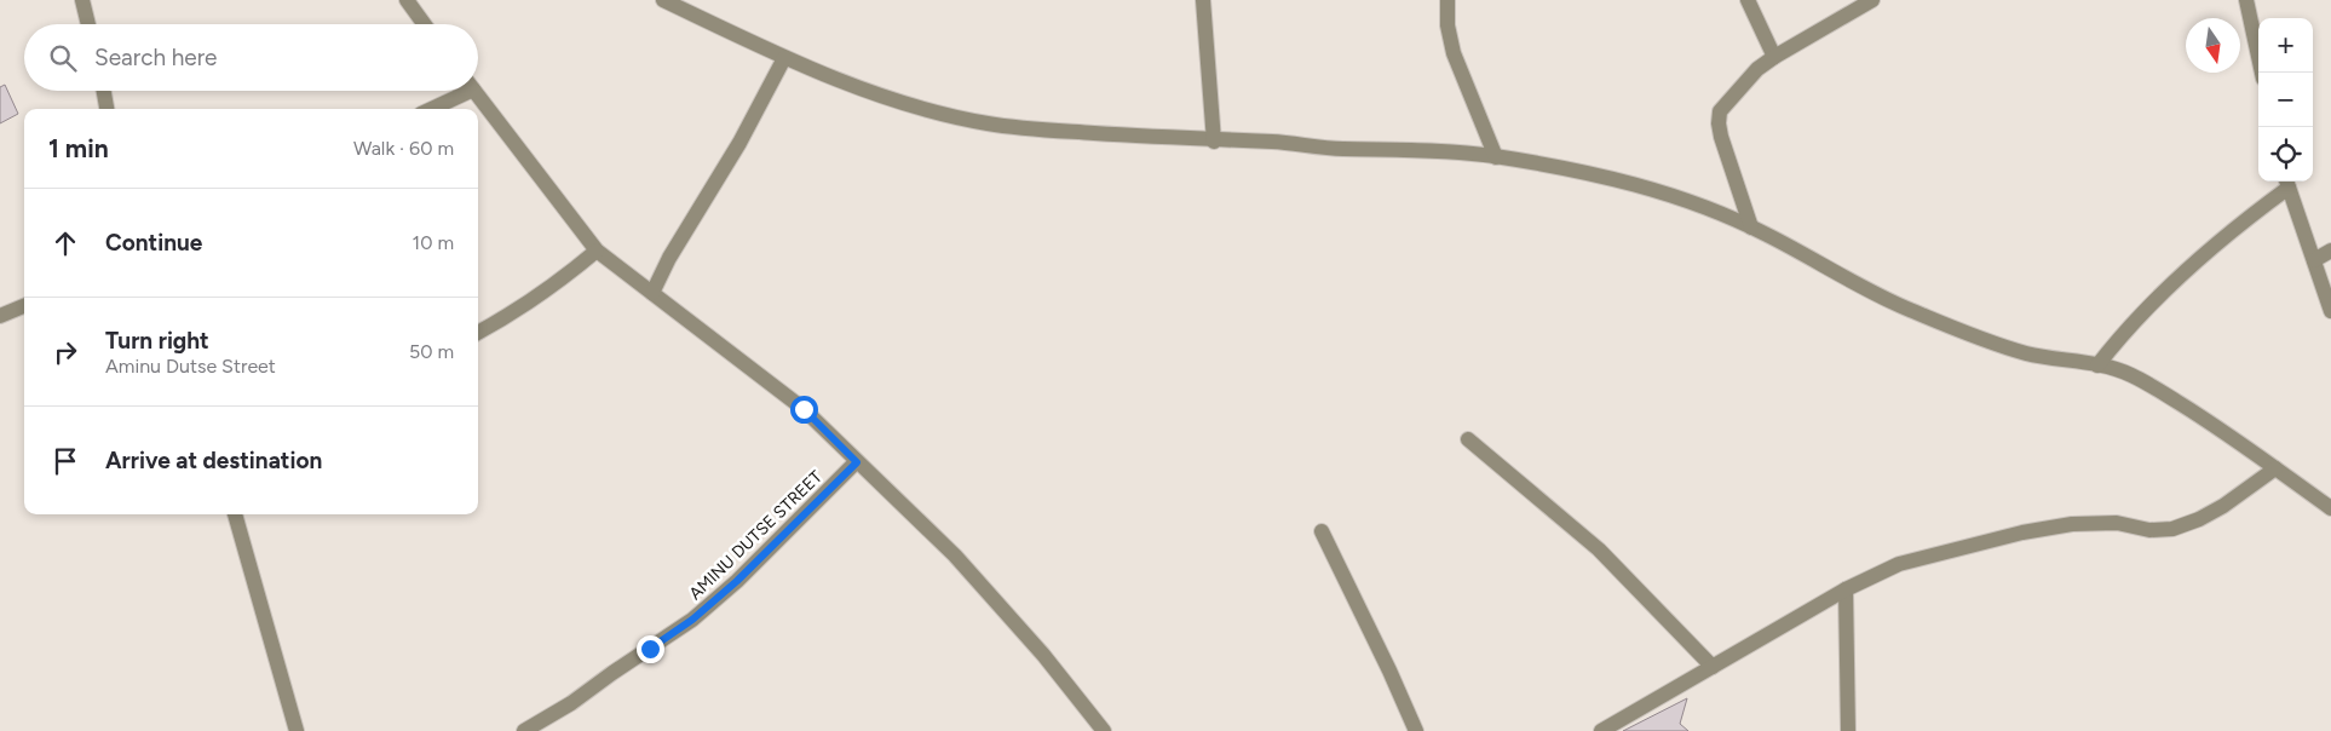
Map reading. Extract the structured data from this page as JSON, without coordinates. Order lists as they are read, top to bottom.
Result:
{
  "streets": {
    "street": ["AMINU DUTSE STREET"]
  },
  "north": "bottom",
  "page": {
    "map_buttons": ["+", "−"],
    "search": "Search here",
    "heading": ["1 min", "Walk · 60 m"],
    "list": [
      ["Continue", "10 m"],
      ["Turn right", "Aminu Dutse Street", "50 m"],
      "Arrive at destination"
    ]
  }
}
